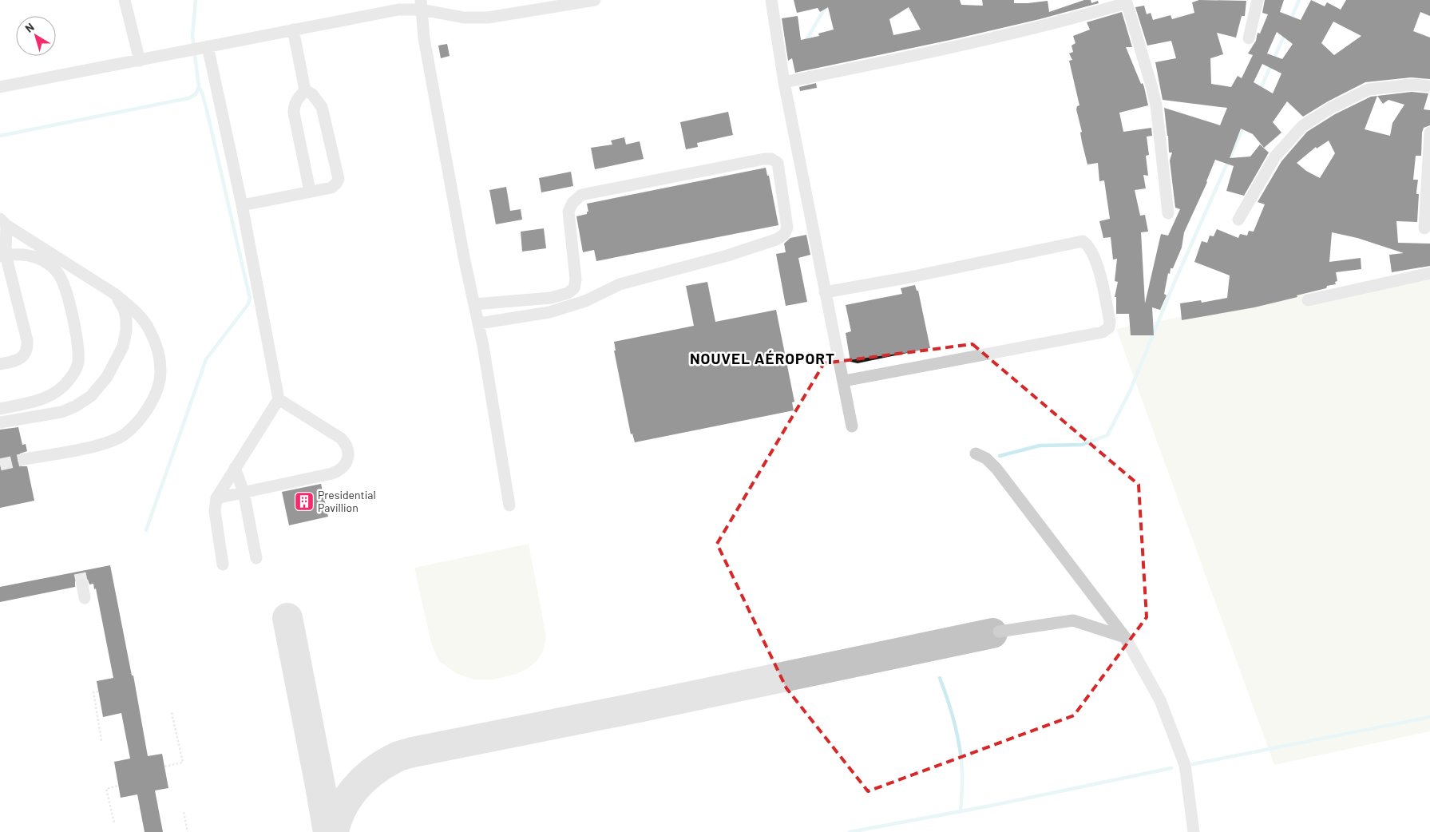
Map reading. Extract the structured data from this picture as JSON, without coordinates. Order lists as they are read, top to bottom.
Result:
{
  "districts": ["NOUVEL AÉROPORT"],
  "places": {
    "building": ["Presidential Pavillion"]
  },
  "north": "top left"
}
